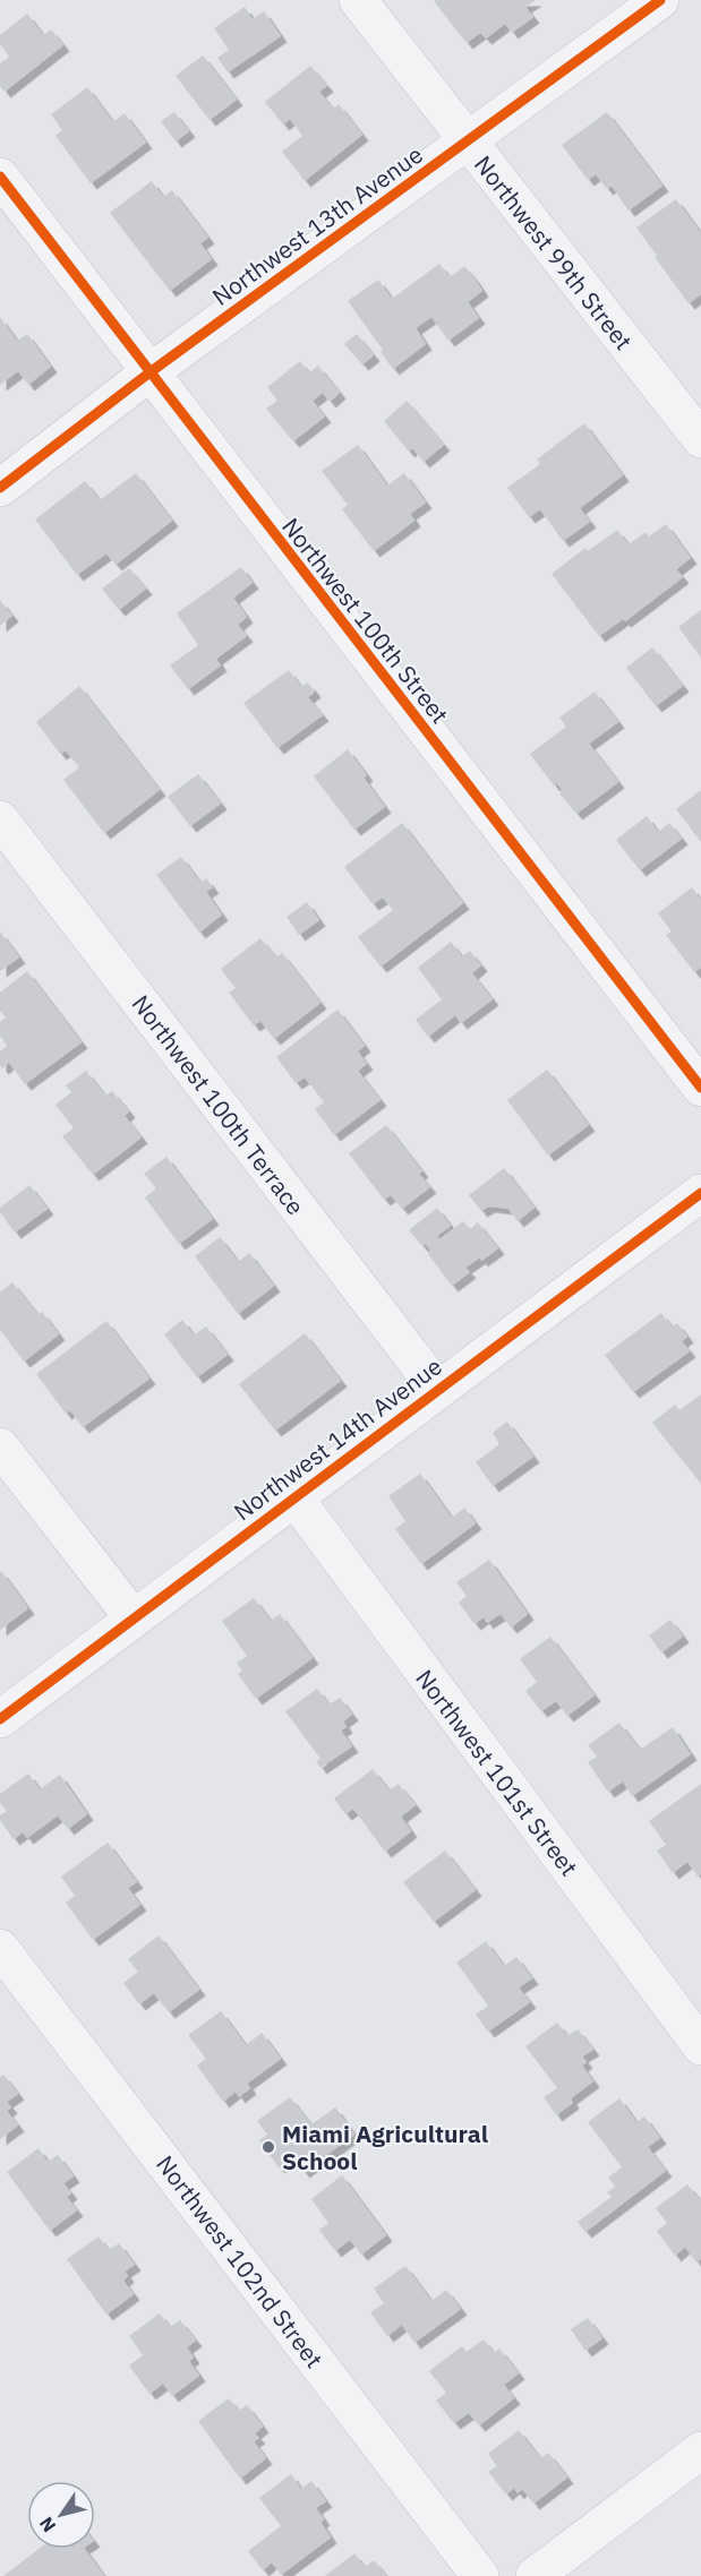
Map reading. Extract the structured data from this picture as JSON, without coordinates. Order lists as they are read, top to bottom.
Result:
{
  "streets": {
    "street": [
      "Northwest 13th Avenue",
      "Northwest 99th Street",
      "Northwest 100th Street",
      "Northwest 100th Terrace",
      "Northwest 14th Avenue",
      "Northwest 101st Street",
      "Northwest 102nd Street"
    ]
  },
  "crossings": [
    ["Northwest 13th Avenue", "Northwest 99th Street"],
    ["Northwest 13th Avenue", "Northwest 100th Street"],
    ["Northwest 100th Terrace", "Northwest 14th Avenue"],
    ["Northwest 14th Avenue", "Northwest 101st Street"]
  ],
  "places": ["Miami Agricultural School"],
  "north": "bottom left"
}
